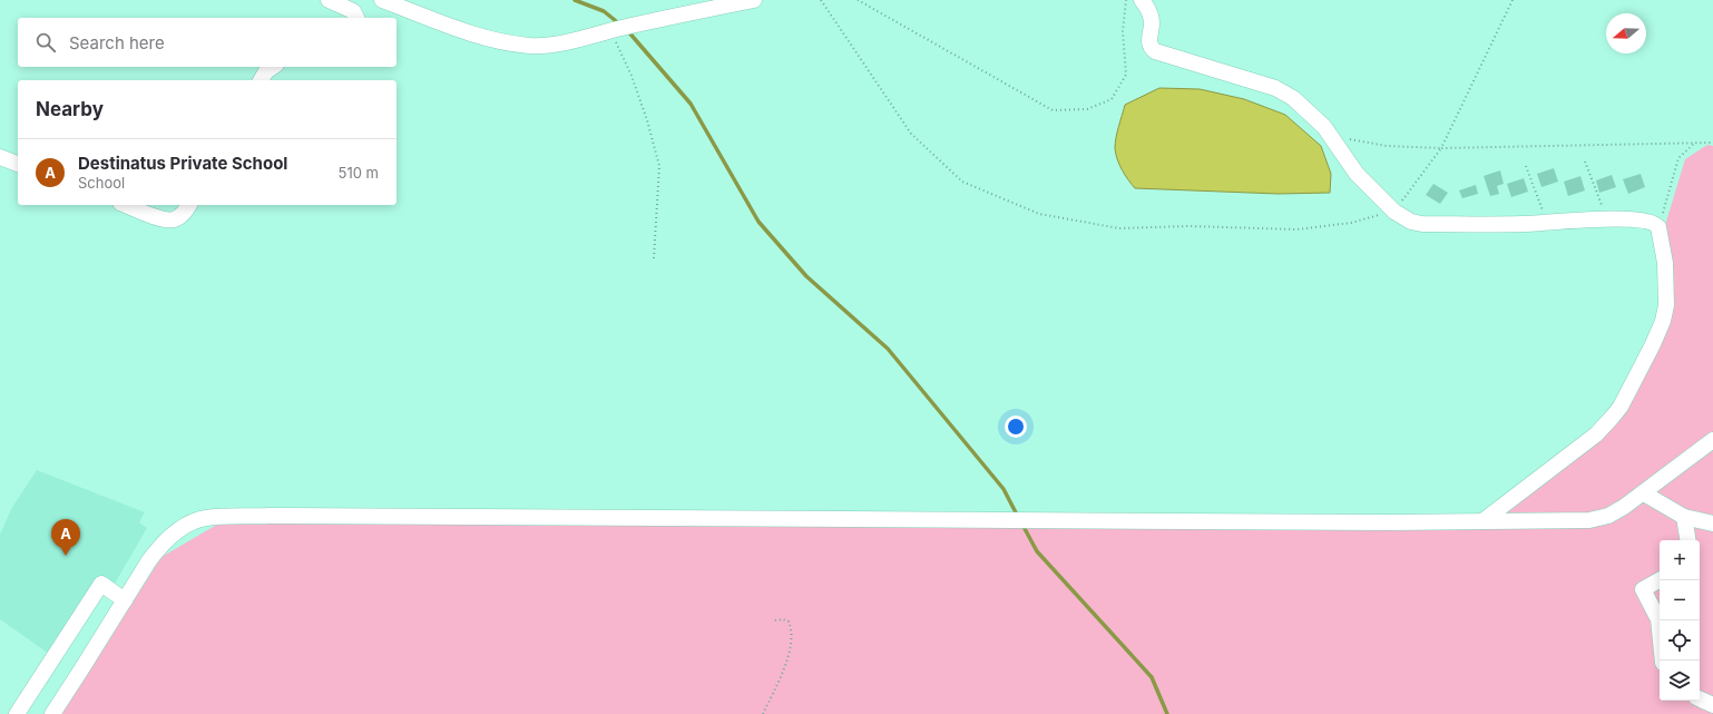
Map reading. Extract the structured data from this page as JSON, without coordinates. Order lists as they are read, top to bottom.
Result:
{
  "north": "left",
  "page": {
    "search": "Search here",
    "heading": "Nearby",
    "list": [
      {
        "mark": "A",
        "name": "Destinatus Private School",
        "note": "School",
        "value": "510 m"
      }
    ],
    "pins": "A",
    "map_buttons": ["+", "−"]
  }
}
